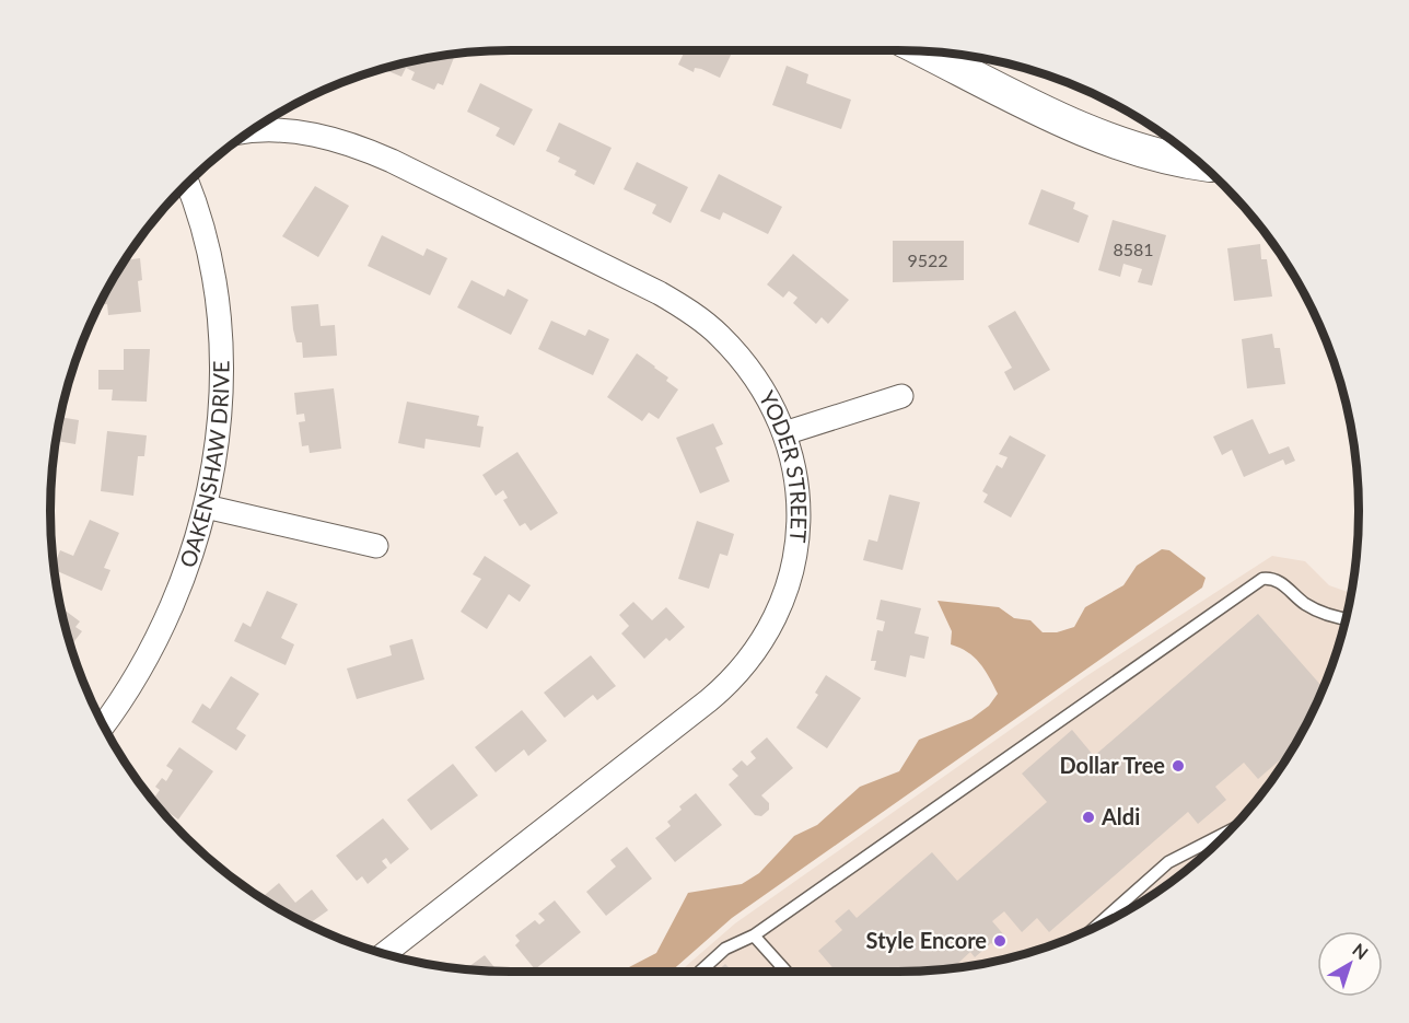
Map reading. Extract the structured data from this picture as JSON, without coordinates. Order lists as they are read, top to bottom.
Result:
{
  "streets": {
    "street": ["OAKENSHAW DRIVE", "YODER STREET"]
  },
  "places": ["Dollar Tree", "Aldi", "Style Encore"],
  "house_numbers": ["8581", "9522"],
  "north": "top right"
}
